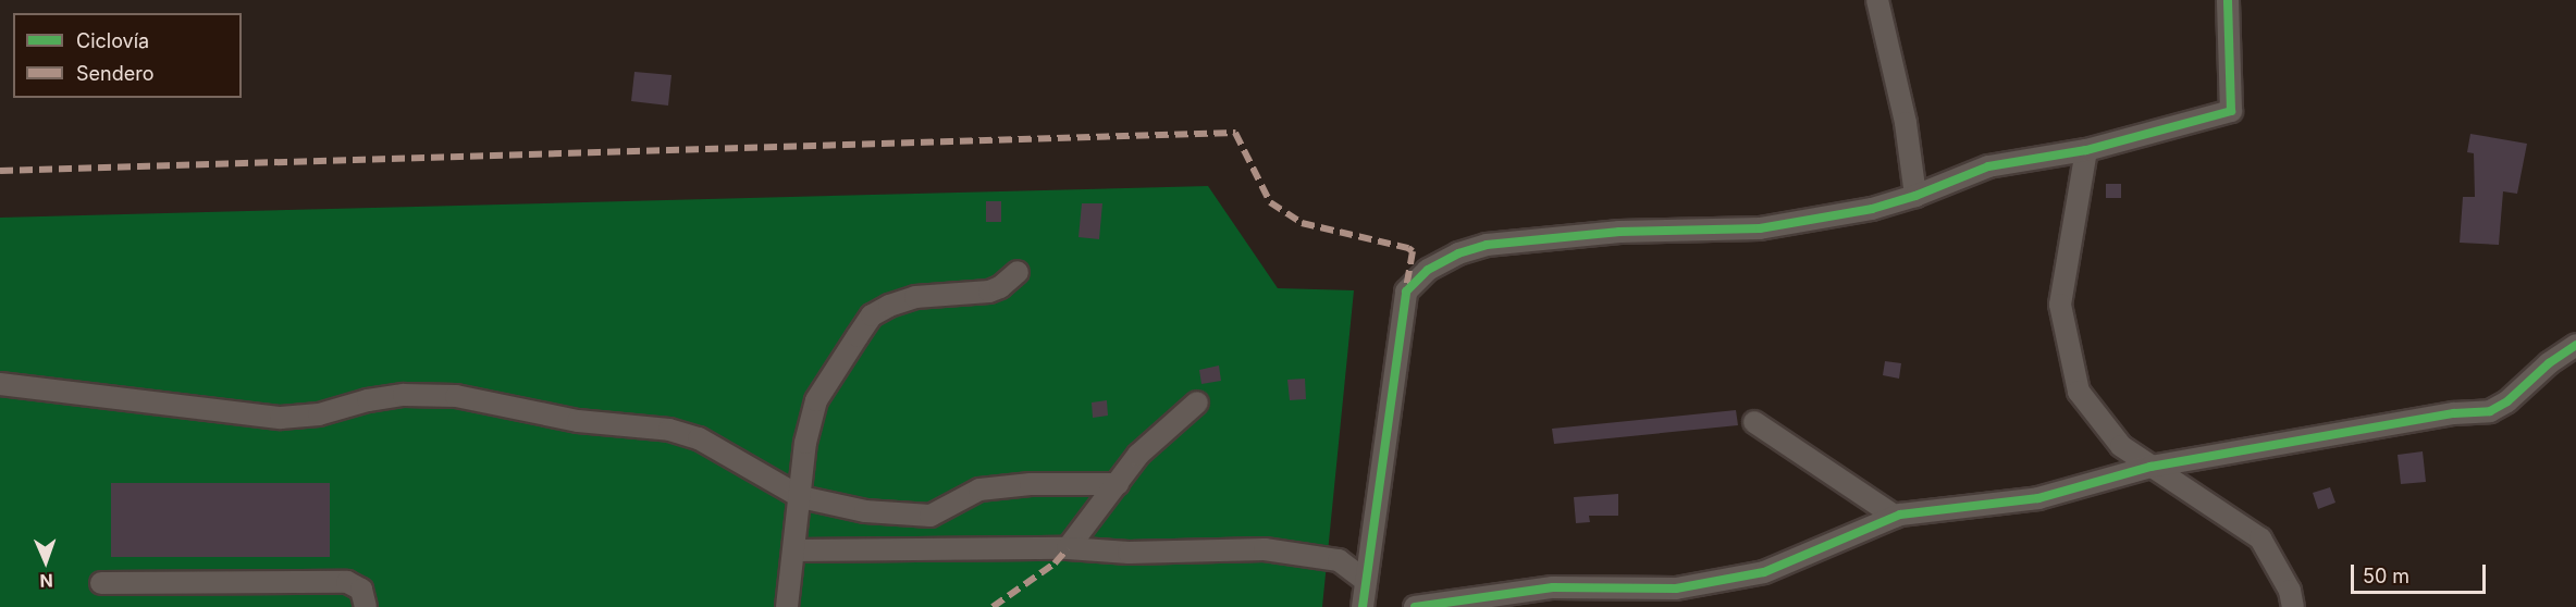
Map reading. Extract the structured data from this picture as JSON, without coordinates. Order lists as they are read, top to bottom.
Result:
{
  "legend": ["Ciclovía", "Sendero"],
  "scale_bar": "50 m",
  "north": "bottom"
}
